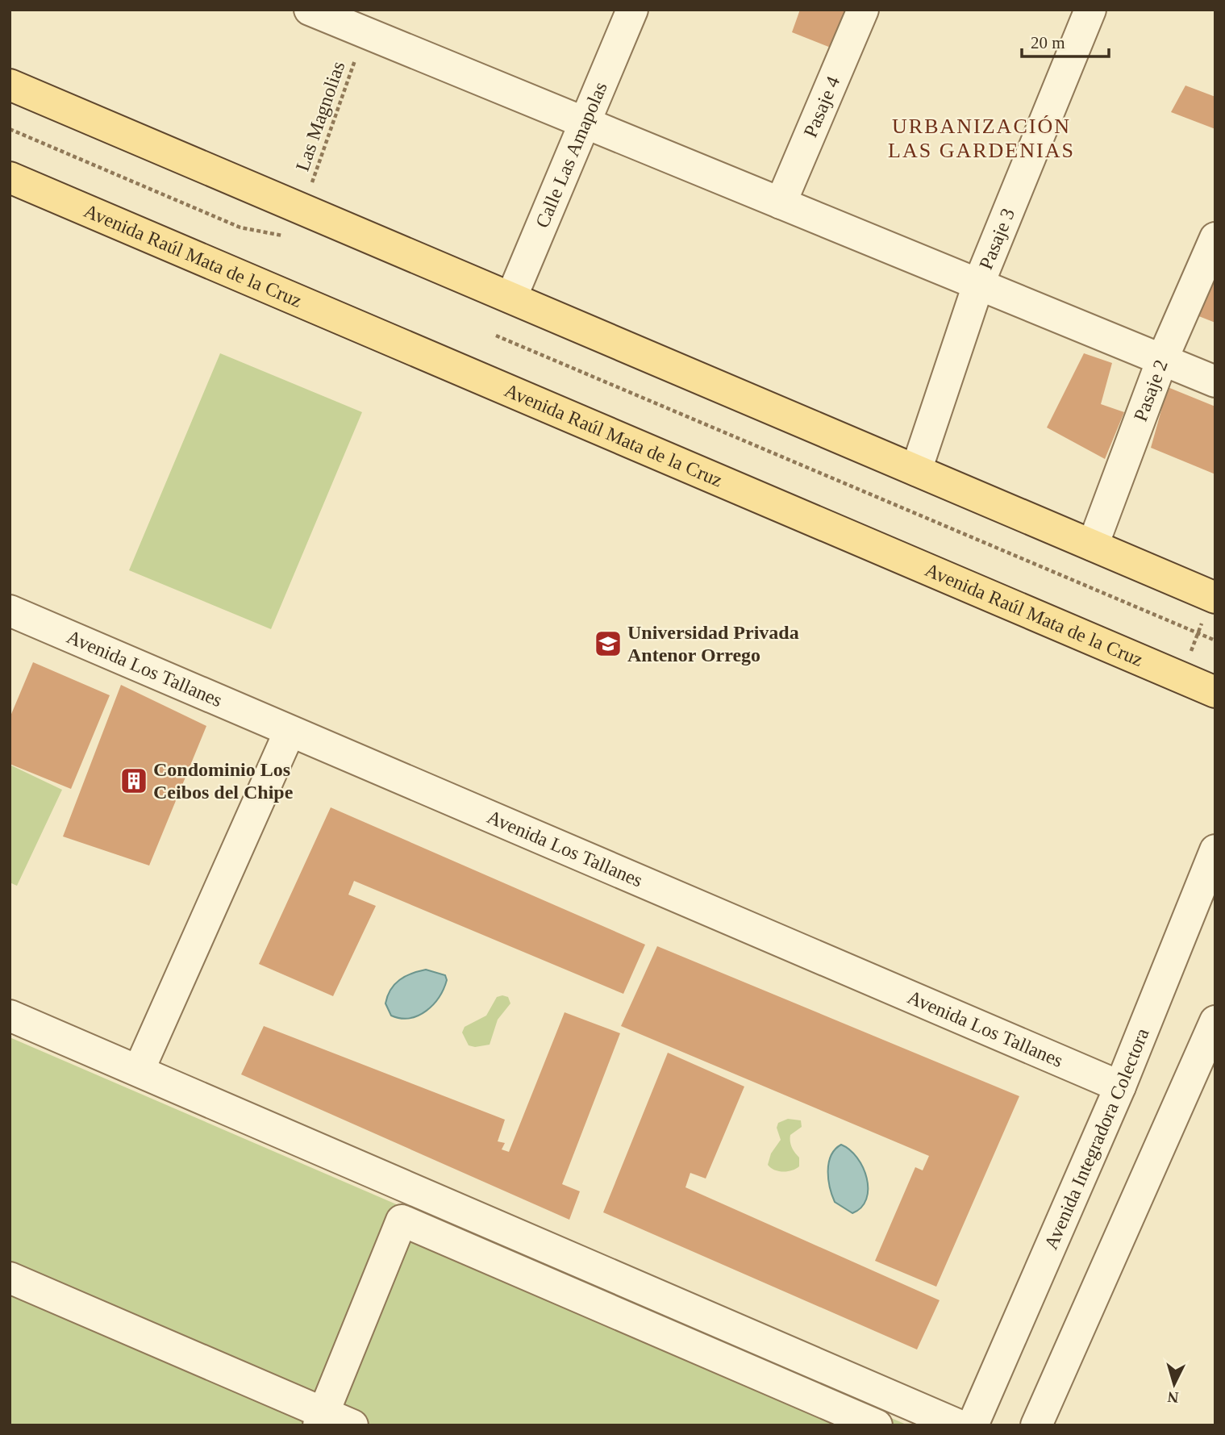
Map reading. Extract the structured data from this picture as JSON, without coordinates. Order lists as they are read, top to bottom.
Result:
{
  "streets": {
    "main road": ["Avenida Raúl Mata de la Cruz"],
    "street": [
      "Pasaje 4",
      "Calle Las Amapolas",
      "Pasaje 3",
      "Pasaje 2",
      "Avenida Los Tallanes",
      "Avenida Integradora Colectora"
    ],
    "path": ["Las Magnolias"]
  },
  "crossings": [
    ["Avenida Los Tallanes", "Avenida Integradora Colectora"]
  ],
  "districts": ["URBANIZACIÓN LAS GARDENIAS"],
  "places": {
    "school or university": ["Universidad Privada Antenor Orrego"],
    "building": ["Condominio Los Ceibos del Chipe"]
  },
  "scale_bar": "20 m",
  "north": "bottom"
}
